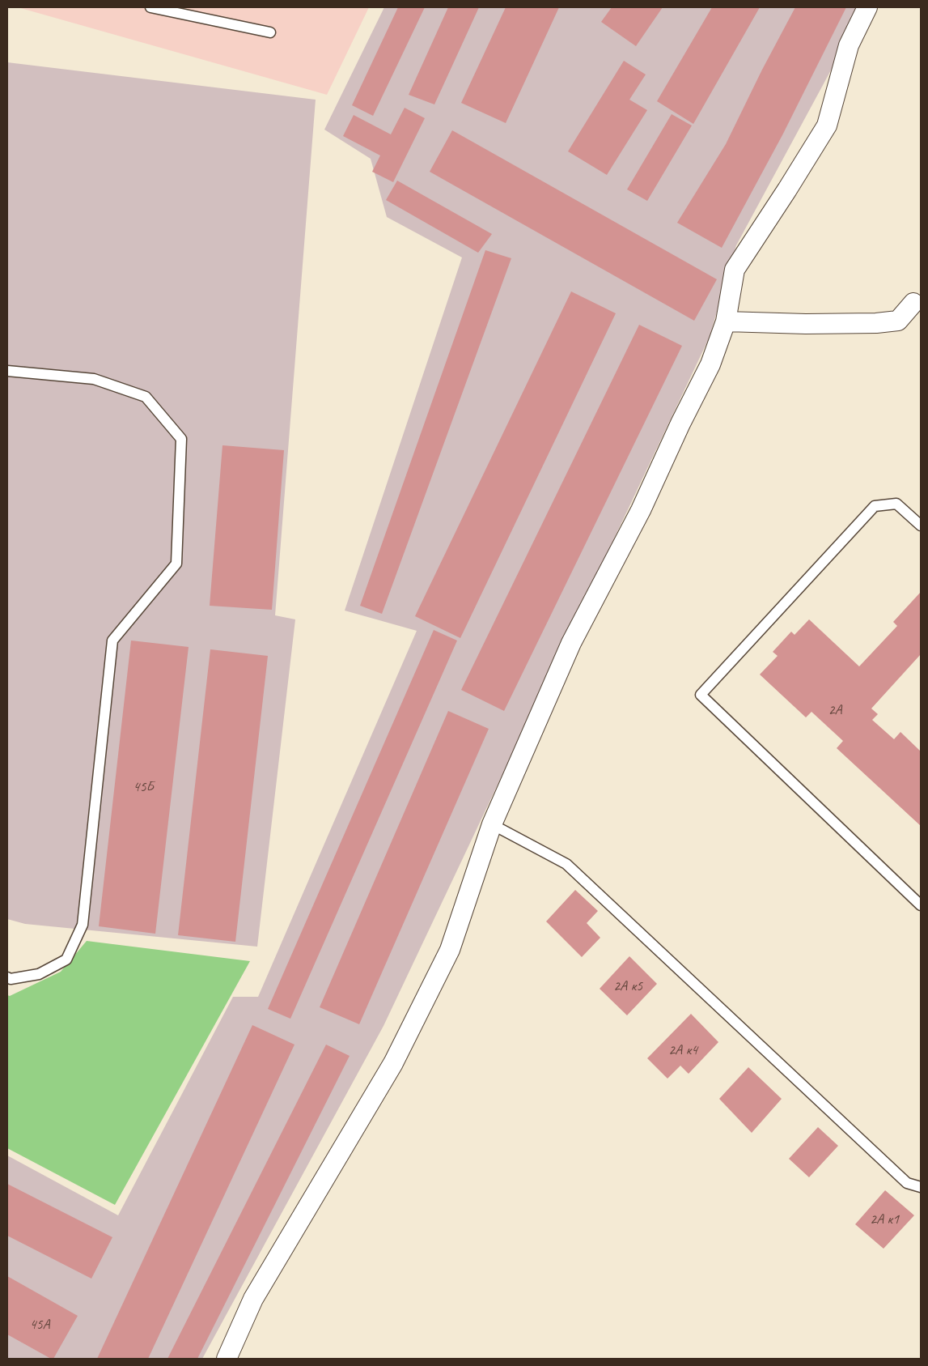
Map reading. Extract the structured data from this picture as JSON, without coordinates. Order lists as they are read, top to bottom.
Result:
{
  "house_numbers": [
    "2А",
    "45Б",
    "2А к5",
    "2А к4",
    "2А к1",
    "45А"
  ]
}
